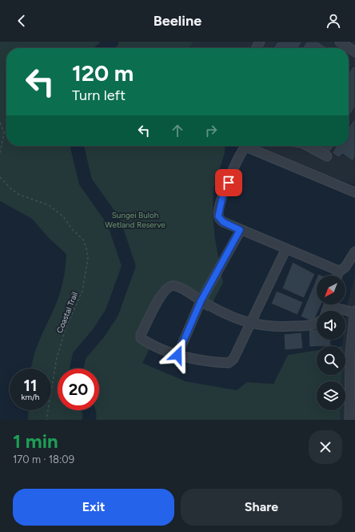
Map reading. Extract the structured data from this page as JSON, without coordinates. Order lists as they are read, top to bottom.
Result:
{
  "streets": {
    "path": ["Coastal Trail"]
  },
  "parks": ["Sungei Buloh Wetland Reserve"],
  "north": "bottom left",
  "page": {
    "header": "Beeline",
    "turn": ["120 m", "Turn left"],
    "speed": "11 km/h",
    "limit": "20",
    "heading": ["1 min", "170 m · 18:09"],
    "buttons": ["Exit", "Share"]
  }
}
